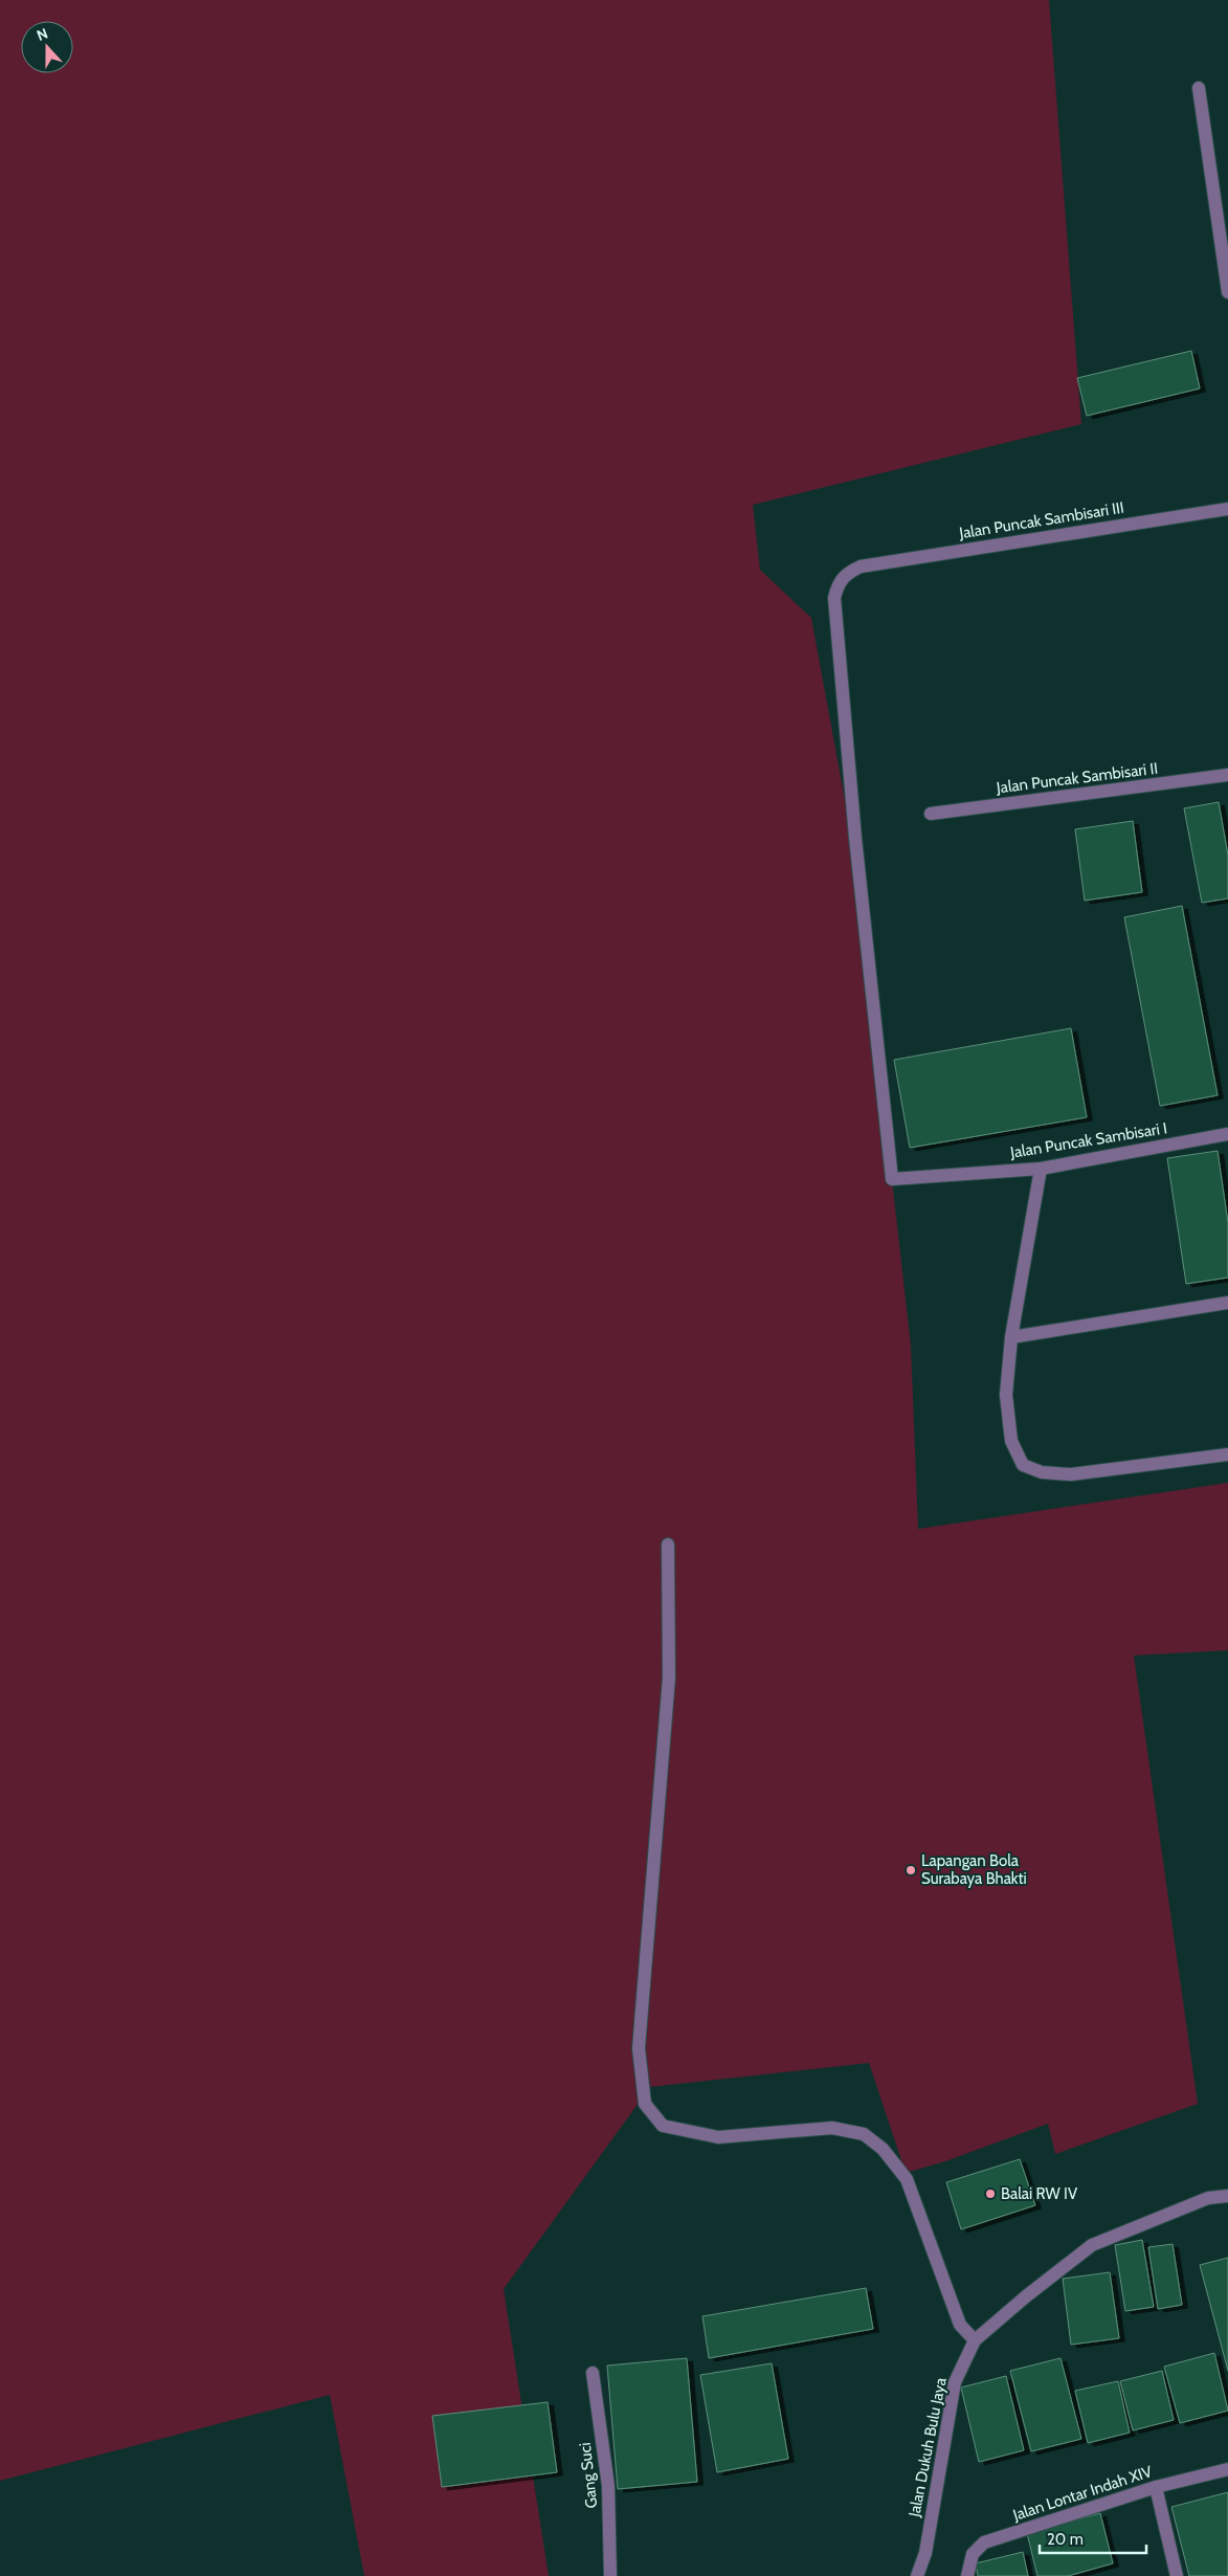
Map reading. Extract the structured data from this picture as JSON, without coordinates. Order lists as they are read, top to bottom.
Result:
{
  "streets": {
    "street": [
      "Jalan Puncak Sambisari III",
      "Jalan Puncak Sambisari II",
      "Jalan Puncak Sambisari I",
      "Jalan Dukuh Bulu Jaya",
      "Gang Suci",
      "Jalan Lontar Indah XIV"
    ]
  },
  "crossings": [
    ["Jalan Puncak Sambisari III", "Jalan Puncak Sambisari I"]
  ],
  "places": ["Lapangan Bola Surabaya Bhakti", "Balai RW IV"],
  "scale_bar": "20 m",
  "north": "top"
}
